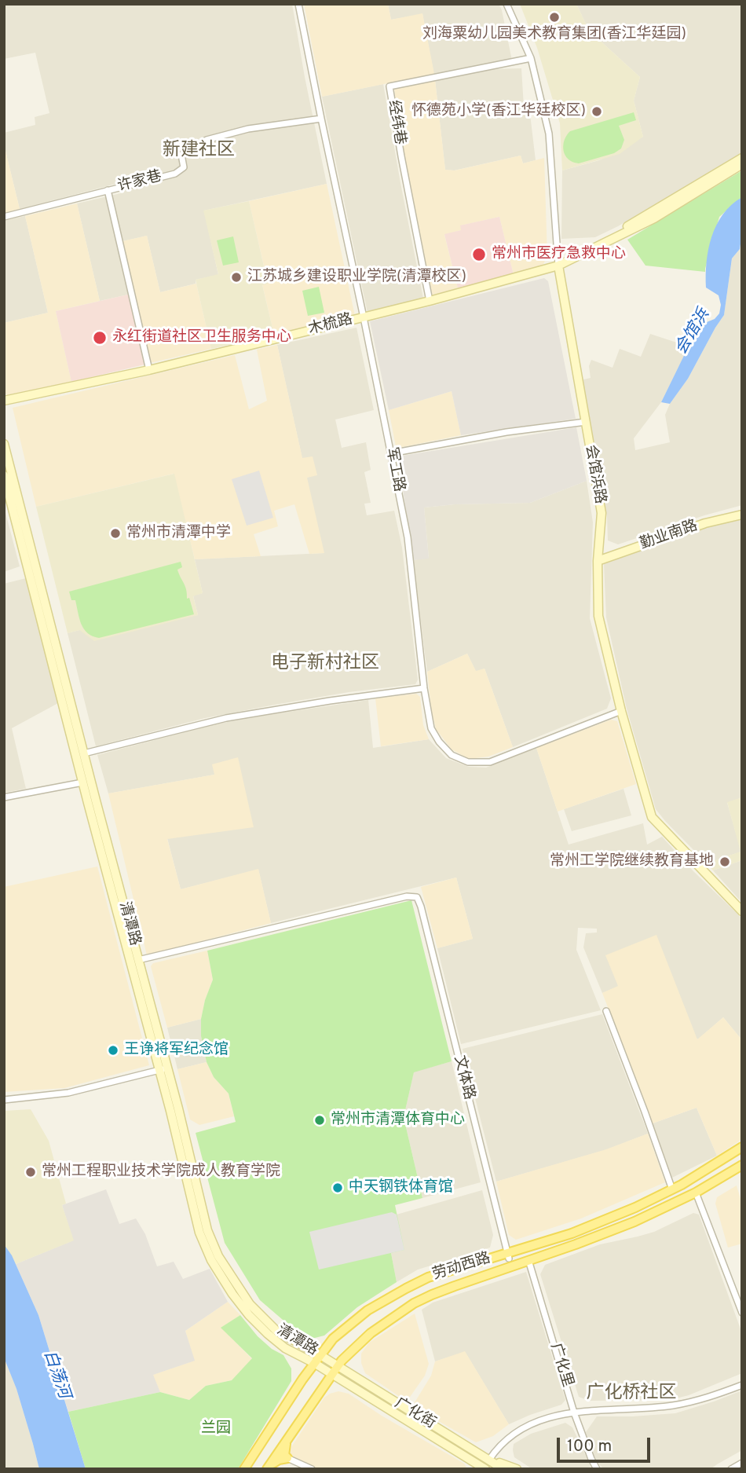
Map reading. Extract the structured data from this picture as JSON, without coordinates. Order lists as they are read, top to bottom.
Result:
{
  "streets": {
    "main road": [
      "木梳路",
      "会馆浜路",
      "勤业南路",
      "清潭路",
      "劳动西路",
      "广化街"
    ],
    "street": [
      "经纬巷",
      "许家巷",
      "军工路",
      "文体路",
      "广化里"
    ]
  },
  "crossings": [
    ["经纬巷", "木梳路"],
    ["经纬巷", "会馆浜路"],
    ["许家巷", "军工路"],
    ["木梳路", "军工路"],
    ["木梳路", "会馆浜路"],
    ["军工路", "会馆浜路"],
    ["会馆浜路", "勤业南路"],
    ["清潭路", "文体路"],
    ["清潭路", "劳动西路"],
    ["清潭路", "广化街"],
    ["文体路", "劳动西路"],
    ["劳动西路", "广化里"],
    ["劳动西路", "广化街"]
  ],
  "districts": ["新建社区", "电子新村社区", "广化桥社区"],
  "water": ["会馆浜", "白荡河"],
  "parks": ["兰园"],
  "places": [
    "刘海粟幼儿园美术教育集团(香江华廷园)",
    "怀德苑小学(香江华廷校区)",
    "常州市医疗急救中心",
    "江苏城乡建设职业学院(清潭校区)",
    "永红街道社区卫生服务中心",
    "常州市清潭中学",
    "常州工学院继续教育基地",
    "王诤将军纪念馆",
    "常州市清潭体育中心",
    "常州工程职业技术学院成人教育学院",
    "中天钢铁体育馆"
  ],
  "scale_bar": "100 m"
}
